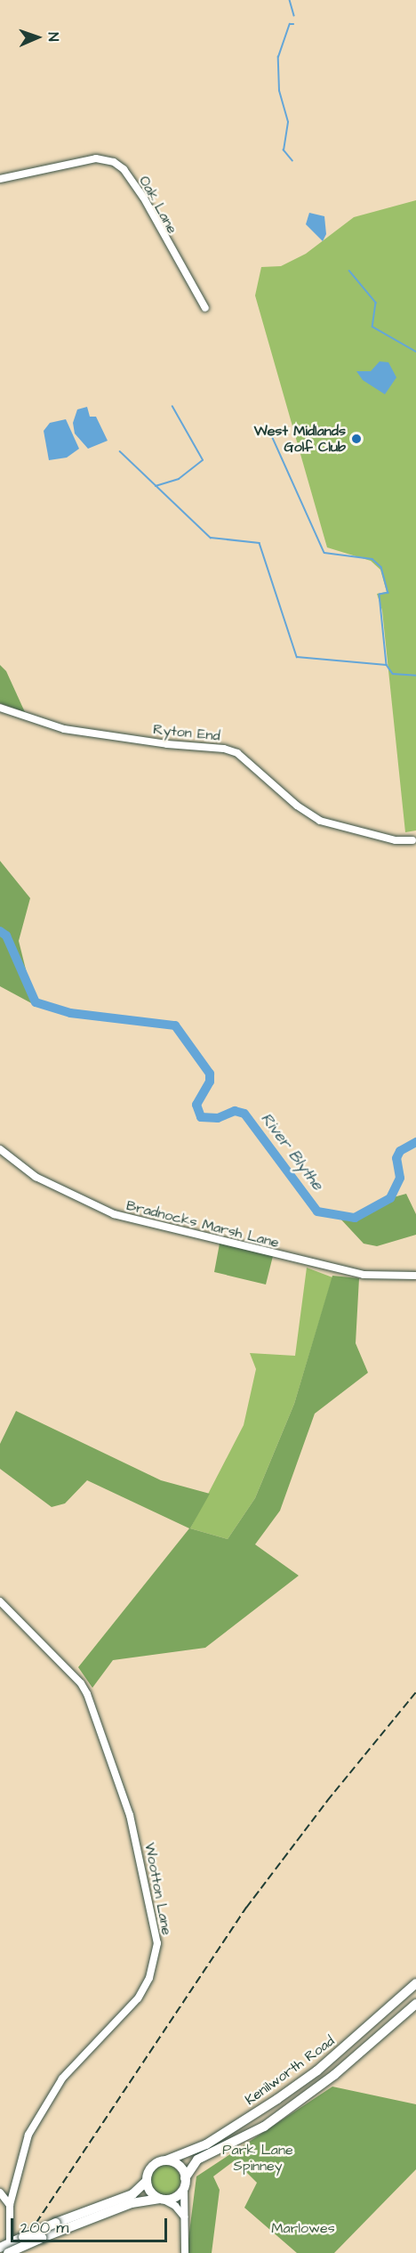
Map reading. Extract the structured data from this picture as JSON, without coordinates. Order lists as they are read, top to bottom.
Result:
{
  "streets": {
    "highway": ["Kenilworth Road"],
    "street": [
      "Oak Lane",
      "Ryton End",
      "Bradnocks Marsh Lane",
      "Wootton Lane"
    ]
  },
  "water": ["River Blythe"],
  "parks": ["Park Lane Spinney", "Marlowes"],
  "places": ["West Midlands Golf Club"],
  "scale_bar": "200 m",
  "north": "right"
}
